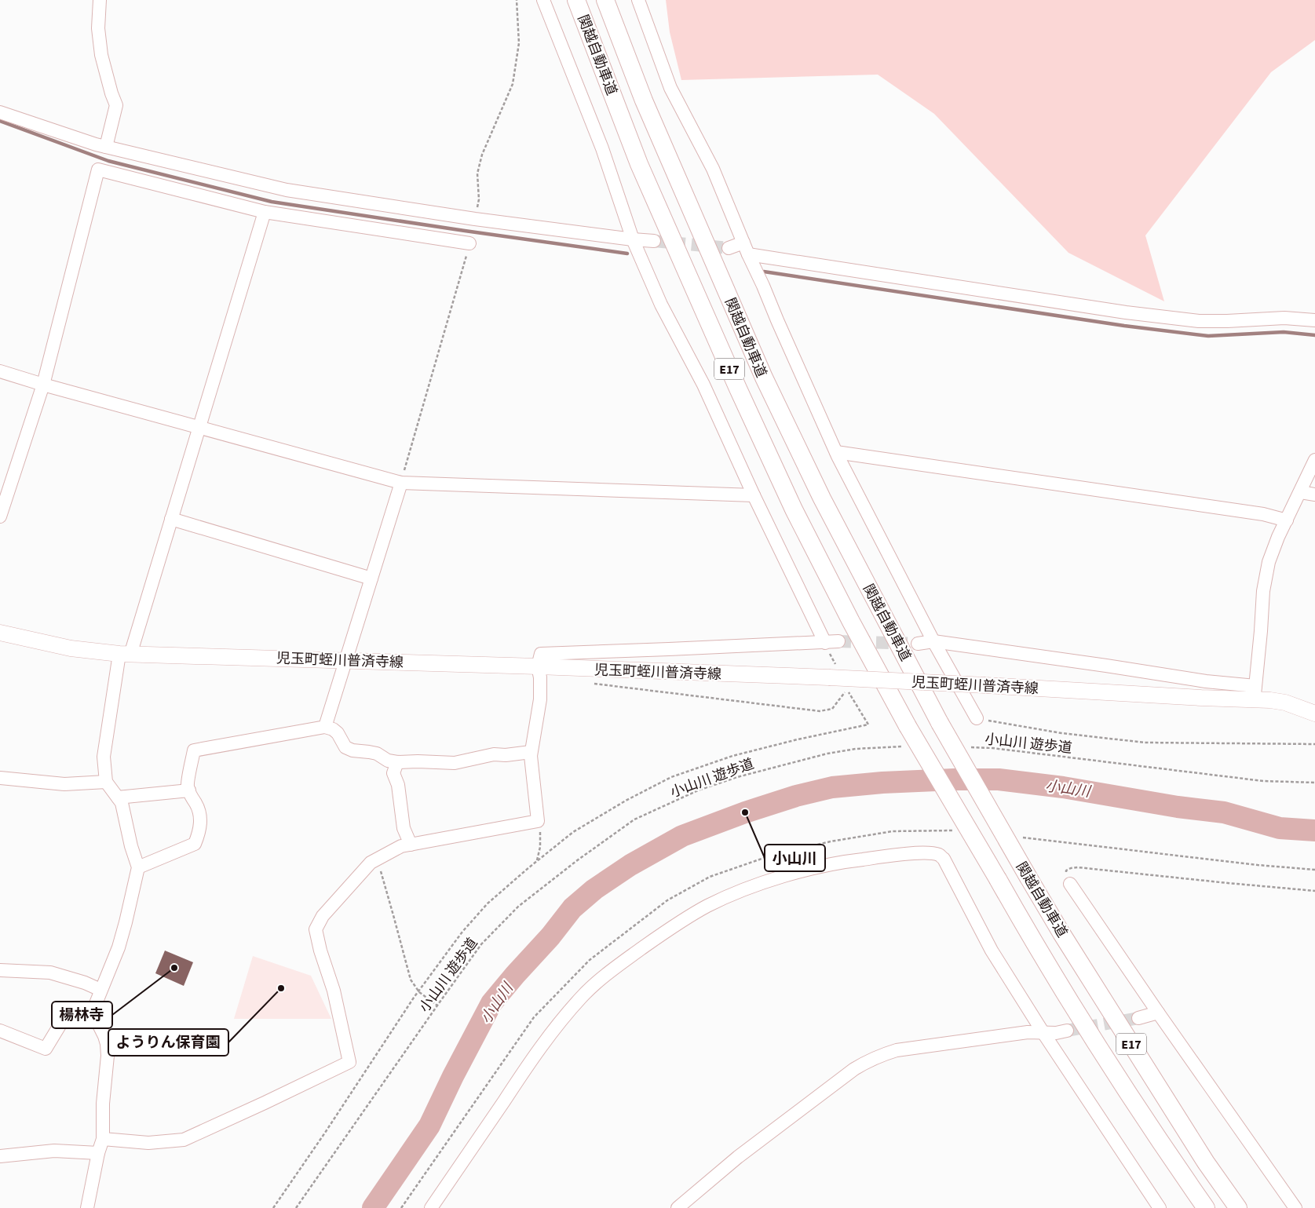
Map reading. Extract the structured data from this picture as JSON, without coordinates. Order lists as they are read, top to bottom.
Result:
{
  "streets": {
    "highway": ["関越自動車道", "E17"],
    "main road": ["児玉町蛭川普済寺線"],
    "path": ["小山川 遊歩道"]
  },
  "water": ["小山川"],
  "places": ["小山川", "楊林寺", "ようりん保育園"]
}
